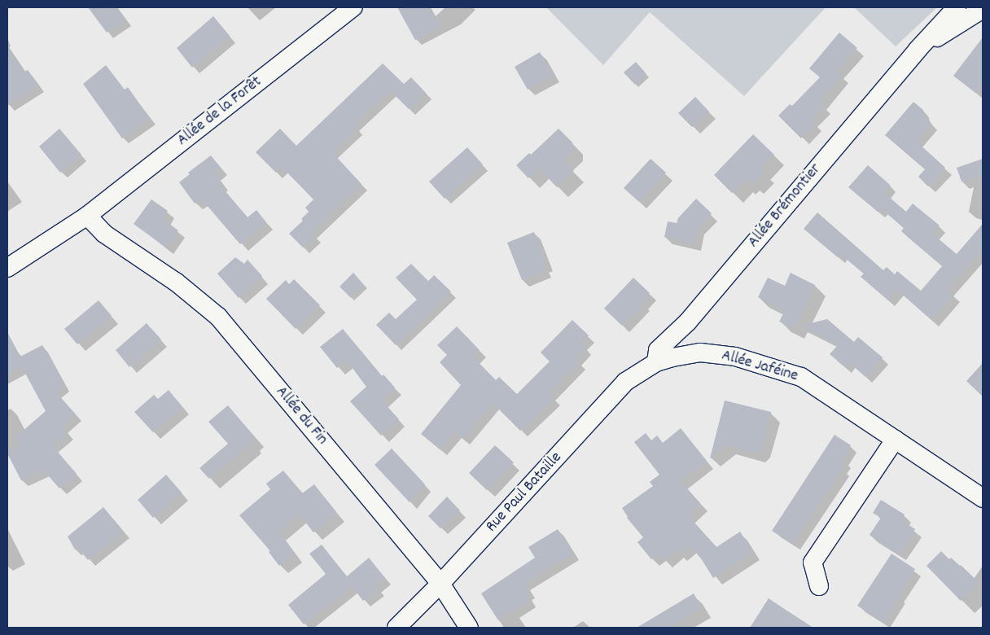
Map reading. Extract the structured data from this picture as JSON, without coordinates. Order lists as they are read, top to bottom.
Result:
{
  "streets": {
    "street": [
      "Allée de la Forêt",
      "Allée Brémontier",
      "Allée Jaféine",
      "Allée du Fin",
      "Rue Paul Bataille"
    ]
  },
  "crossings": [
    ["Allée de la Forêt", "Allée du Fin"],
    ["Allée Brémontier", "Allée Jaféine"],
    ["Allée Brémontier", "Rue Paul Bataille"],
    ["Allée Jaféine", "Rue Paul Bataille"],
    ["Allée du Fin", "Rue Paul Bataille"]
  ]
}
